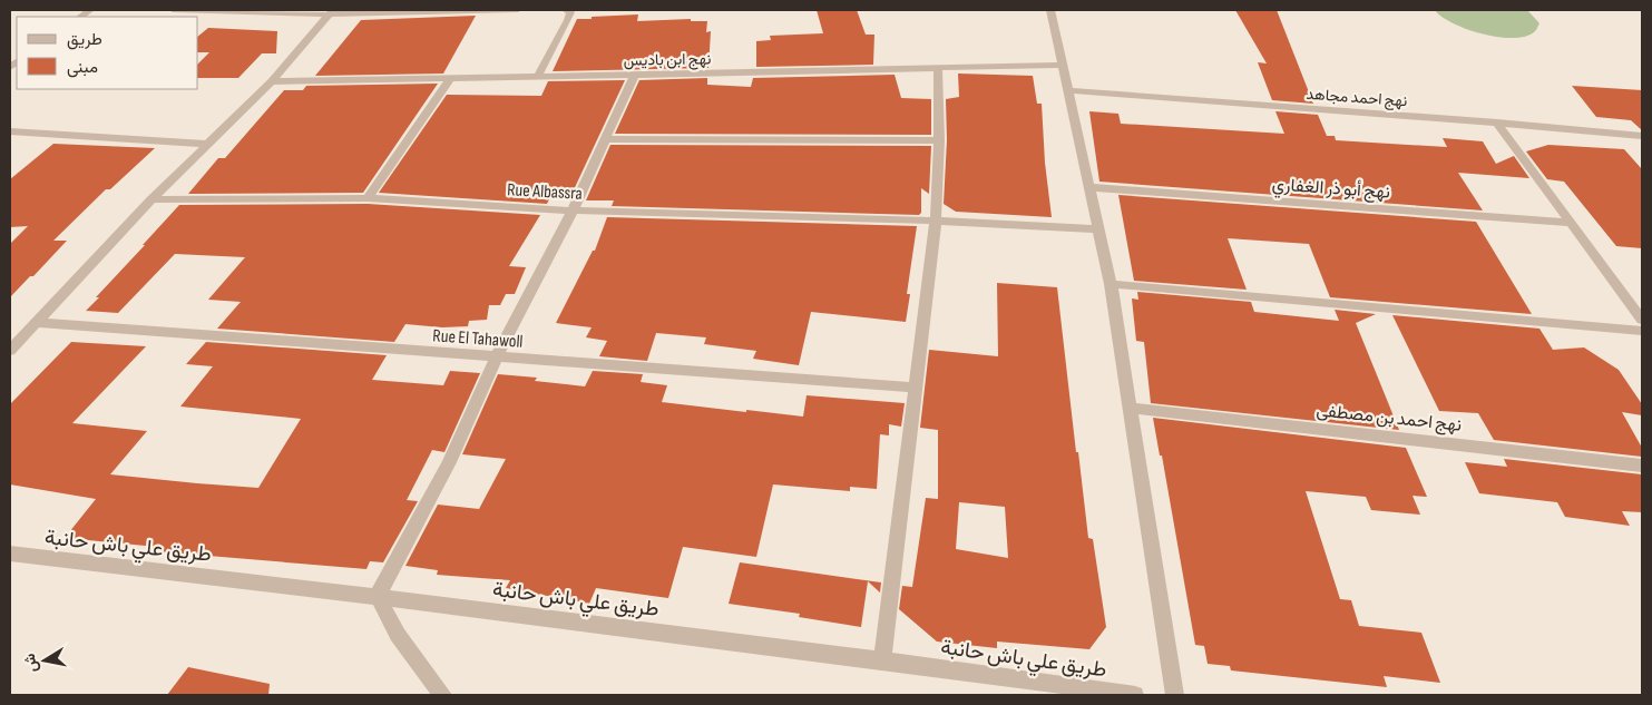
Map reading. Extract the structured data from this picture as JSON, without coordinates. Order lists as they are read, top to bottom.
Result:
{
  "streets": {
    "street": [
      "نهج ابن باديس",
      "نهج احمد مجاهد",
      "نهج أبو ذر الغفاري",
      "Rue Albassra",
      "Rue El Tahawoll",
      "نهج احمد بن مصطفى",
      "طريق علي باش حانبة"
    ]
  },
  "legend": ["طريق", "مبنى"],
  "north": "left"
}
